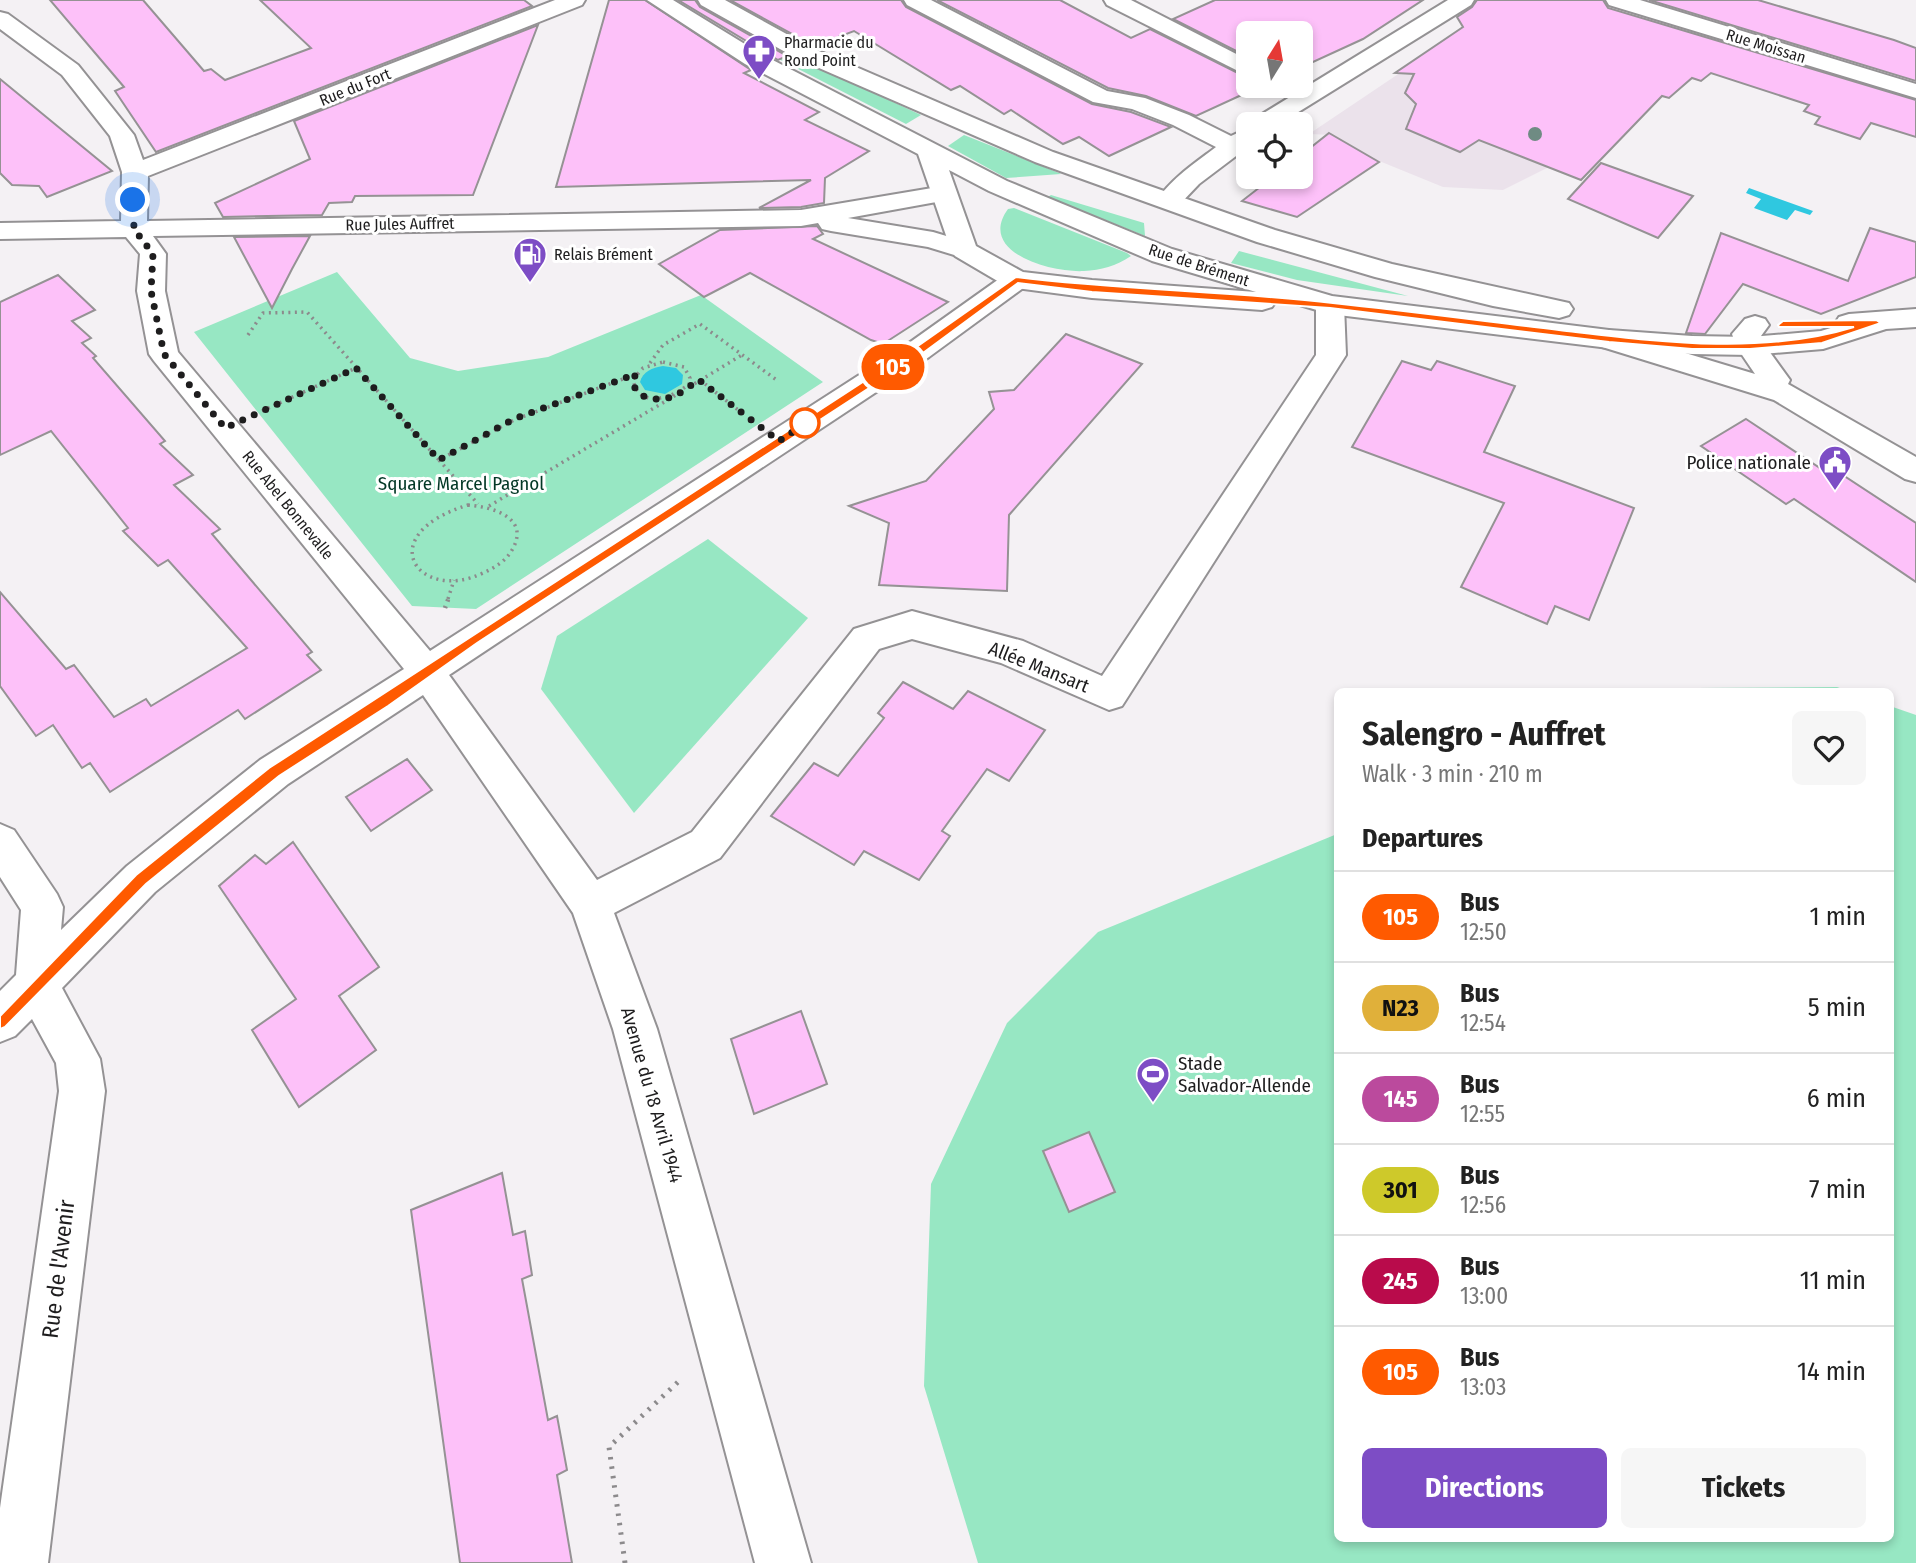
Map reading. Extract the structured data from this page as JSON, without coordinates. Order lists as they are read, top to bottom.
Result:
{
  "streets": {
    "street": [
      "Rue Moissan",
      "Rue du Fort",
      "Rue Jules Auffret",
      "Rue de Brément",
      "Rue Abel Bonnevalle",
      "Allée Mansart",
      "Avenue du 18 Avril 1944",
      "Rue de l'Avenir"
    ]
  },
  "crossings": [
    ["Rue Jules Auffret", "Rue de Brément"],
    ["Rue Jules Auffret", "Rue Abel Bonnevalle"],
    ["Rue de Brément", "Allée Mansart"],
    ["Rue Abel Bonnevalle", "Avenue du 18 Avril 1944"],
    ["Allée Mansart", "Avenue du 18 Avril 1944"]
  ],
  "parks": ["Square Marcel Pagnol"],
  "places": {
    "pharmacy": ["Pharmacie du Rond Point"],
    "fuel station": ["Relais Brément"],
    "public building": ["Police nationale"],
    "sports": ["Stade Salvador-Allende"]
  },
  "lines": ["bus line 105"],
  "north": "top",
  "page": {
    "on_map": "105",
    "heading": [
      ["Salengro - Auffret", "Walk · 3 min · 210 m"],
      "Departures"
    ],
    "list": [
      {
        "mark": "105",
        "name": "Bus",
        "note": "12:50",
        "value": "1 min"
      },
      {
        "mark": "N23",
        "name": "Bus",
        "note": "12:54",
        "value": "5 min"
      },
      {
        "mark": "145",
        "name": "Bus",
        "note": "12:55",
        "value": "6 min"
      },
      {
        "mark": "301",
        "name": "Bus",
        "note": "12:56",
        "value": "7 min"
      },
      {
        "mark": "245",
        "name": "Bus",
        "note": "13:00",
        "value": "11 min"
      },
      {
        "mark": "105",
        "name": "Bus",
        "note": "13:03",
        "value": "14 min"
      }
    ],
    "buttons": ["Directions", "Tickets"]
  }
}
